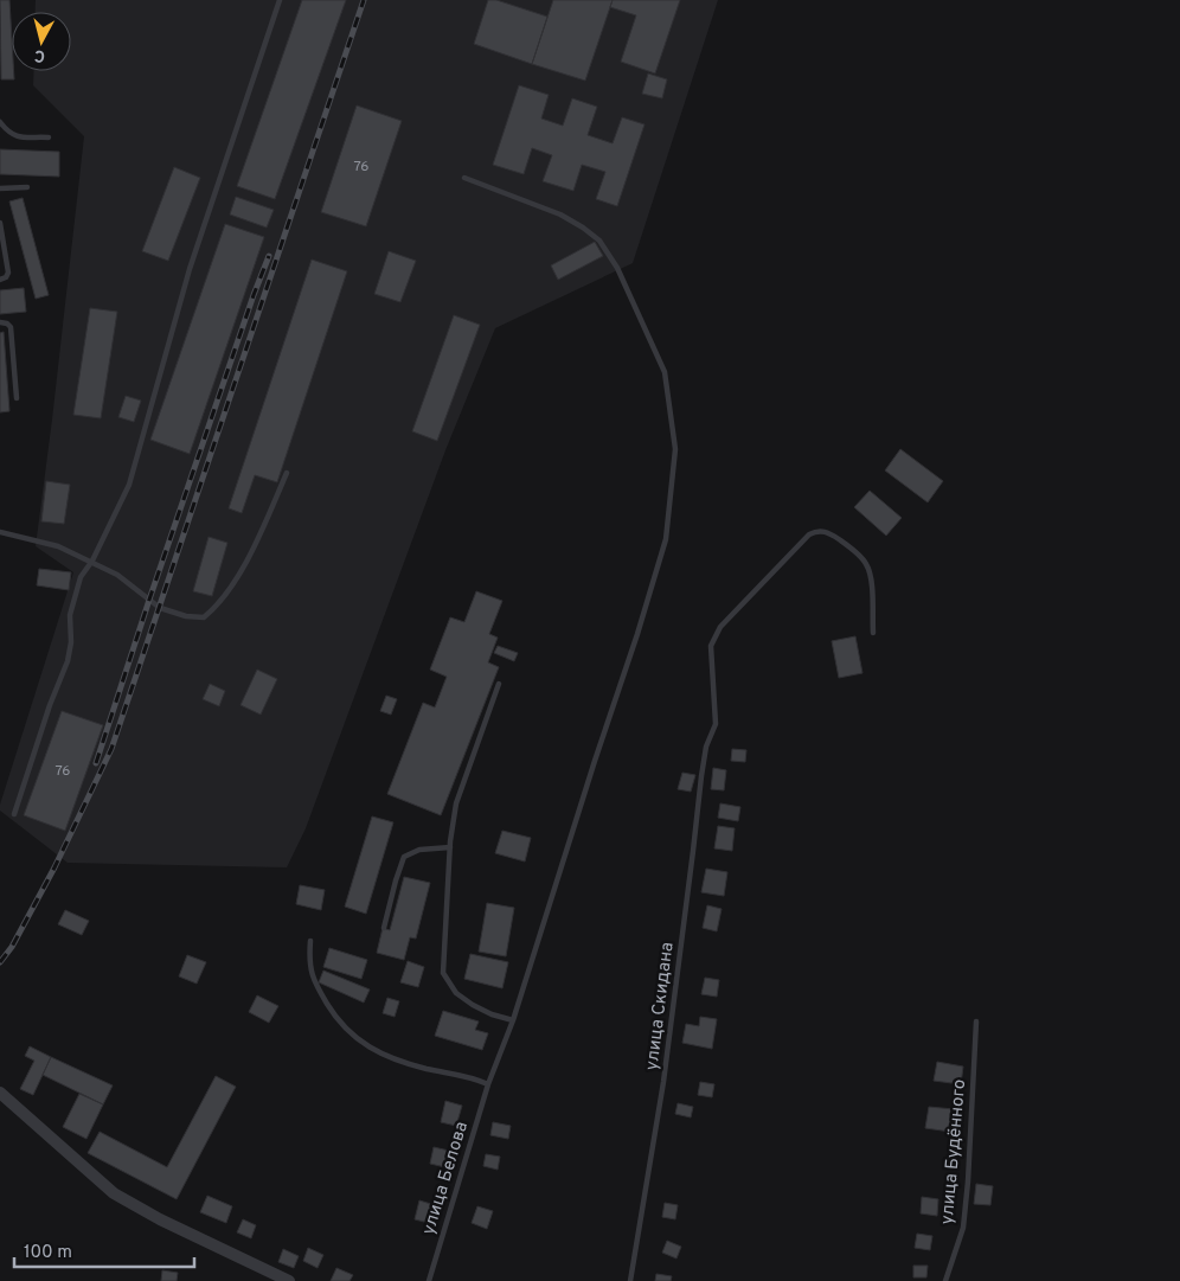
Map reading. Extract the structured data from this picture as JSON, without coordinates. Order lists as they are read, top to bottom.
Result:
{
  "streets": {
    "lane": ["улица Скидана", "улица Будённого", "улица Белова"]
  },
  "house_numbers": ["76", "76"],
  "scale_bar": "100 m",
  "north": "bottom"
}
